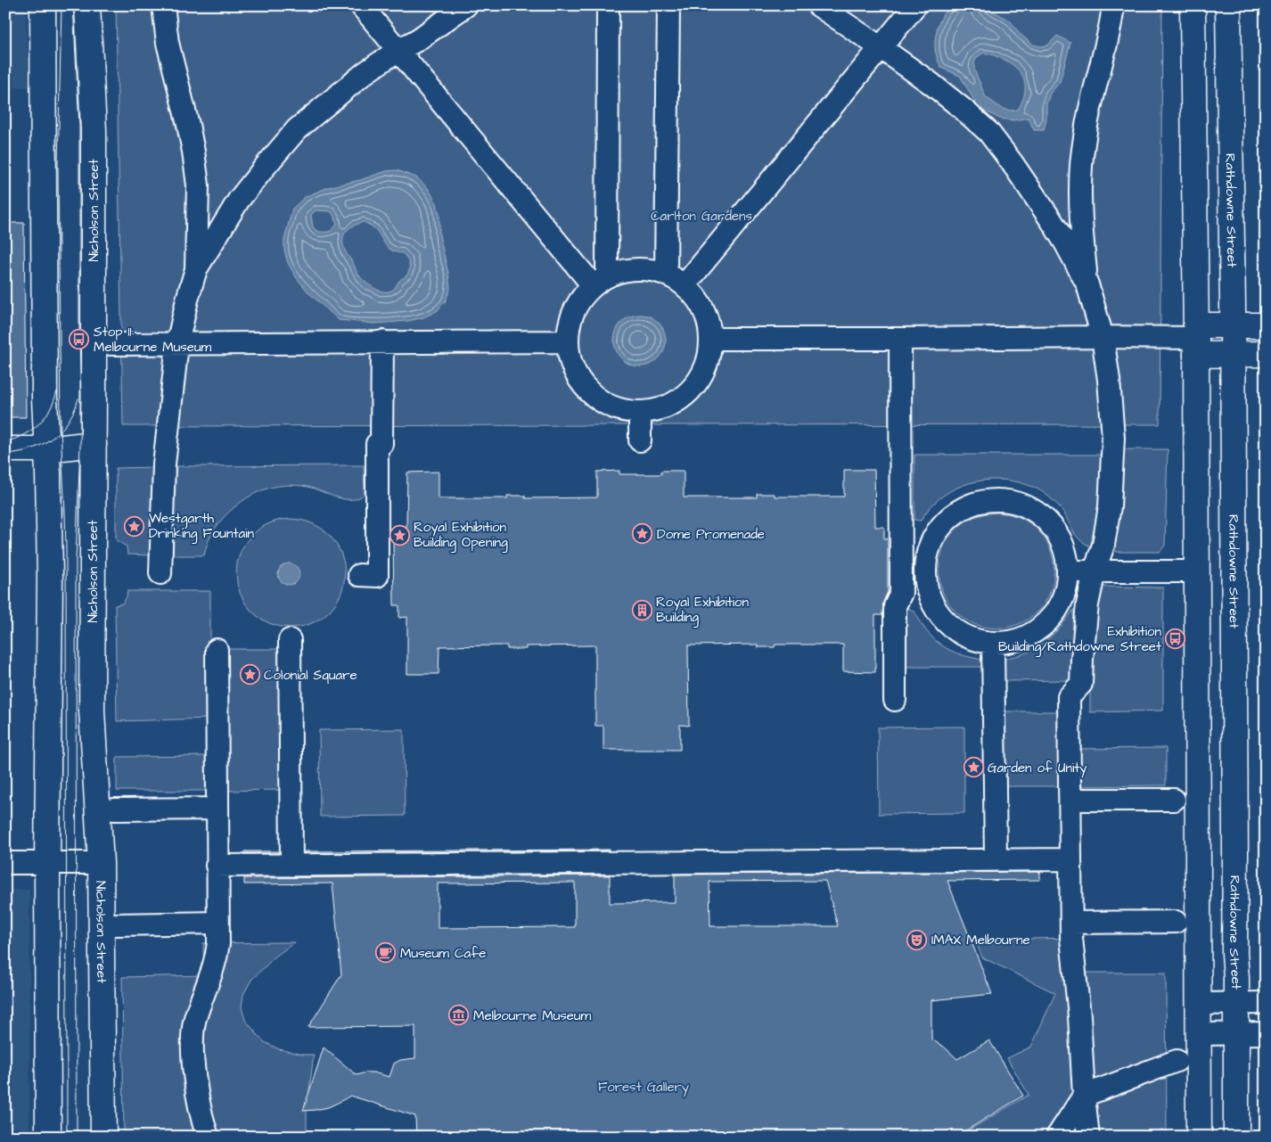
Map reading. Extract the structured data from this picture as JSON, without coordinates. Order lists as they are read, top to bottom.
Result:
{
  "streets": {
    "main road": ["Nicholson Street", "Rathdowne Street"]
  },
  "parks": ["Carlton Gardens", "Forest Gallery"],
  "places": {
    "bus stop": ["Stop 11: Melbourne Museum", "Exhibition Building/Rathdowne Street"],
    "place": [
      "Westgarth Drinking Fountain",
      "Dome Promenade",
      "Royal Exhibition Building Opening",
      "Colonial Square",
      "Garden of Unity"
    ],
    "building": ["Royal Exhibition Building"],
    "theatre": ["IMAX Melbourne"],
    "cafe": ["Museum Cafe"],
    "museum": ["Melbourne Museum"]
  }
}
